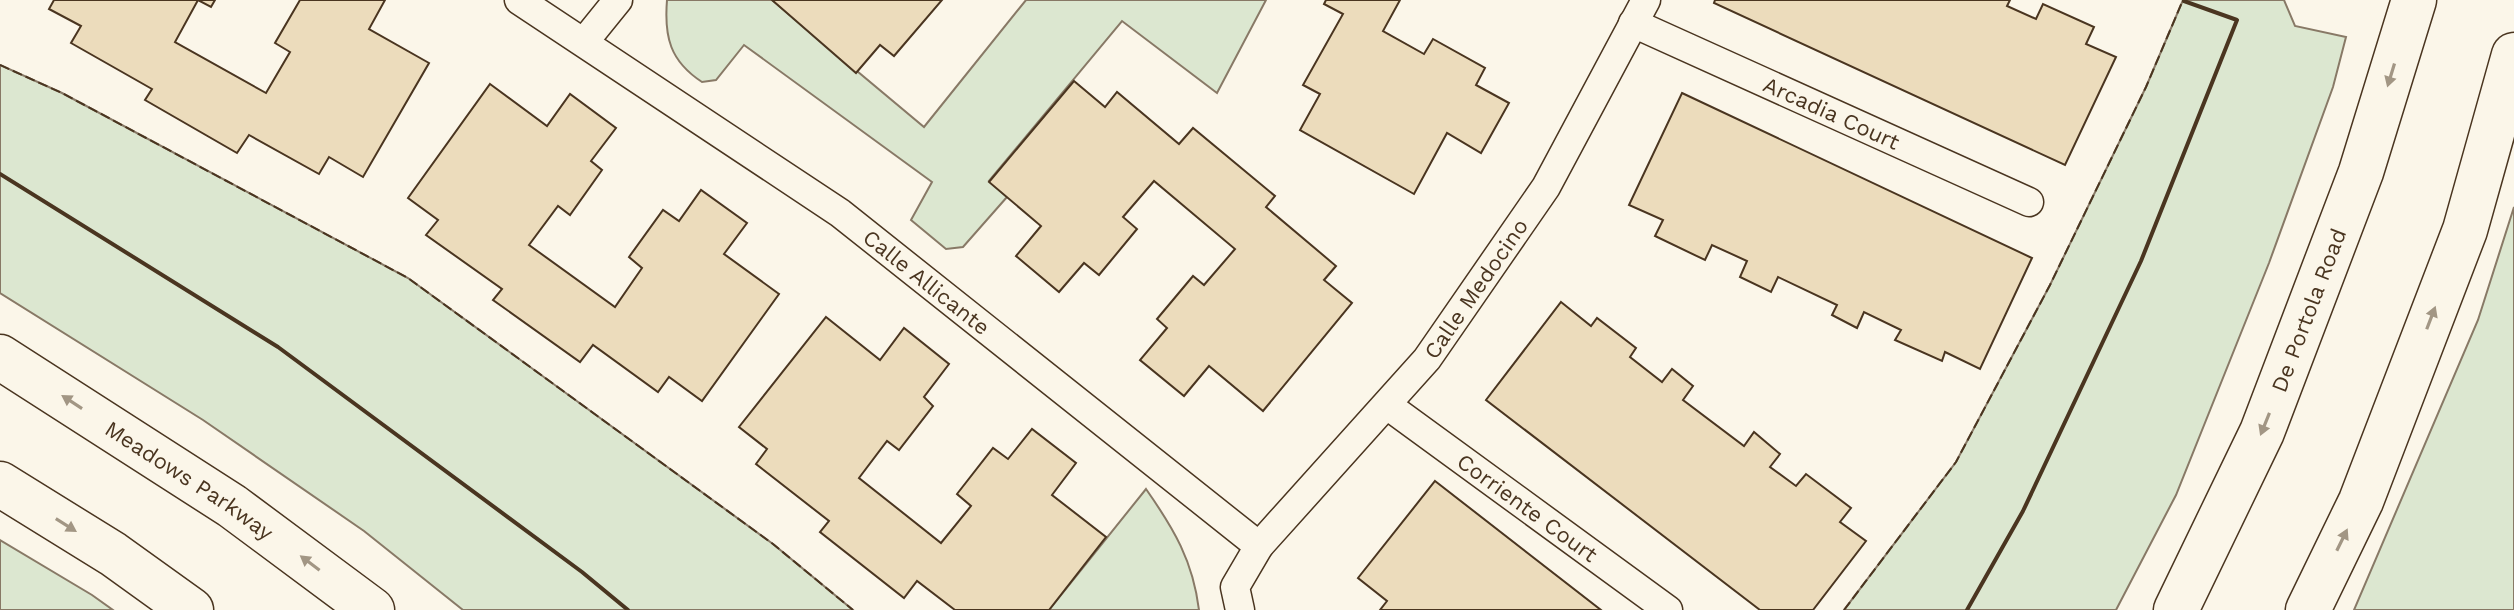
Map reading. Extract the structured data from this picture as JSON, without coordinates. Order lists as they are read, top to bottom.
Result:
{
  "streets": {
    "main road": ["De Portola Road", "Meadows Parkway"],
    "lane": [
      "Arcadia Court",
      "Calle Allicante",
      "Calle Medocino",
      "Corriente Court"
    ]
  },
  "crossings": [
    ["Arcadia Court", "Calle Medocino"],
    ["Calle Allicante", "Calle Medocino"],
    ["Calle Medocino", "Corriente Court"]
  ]
}
